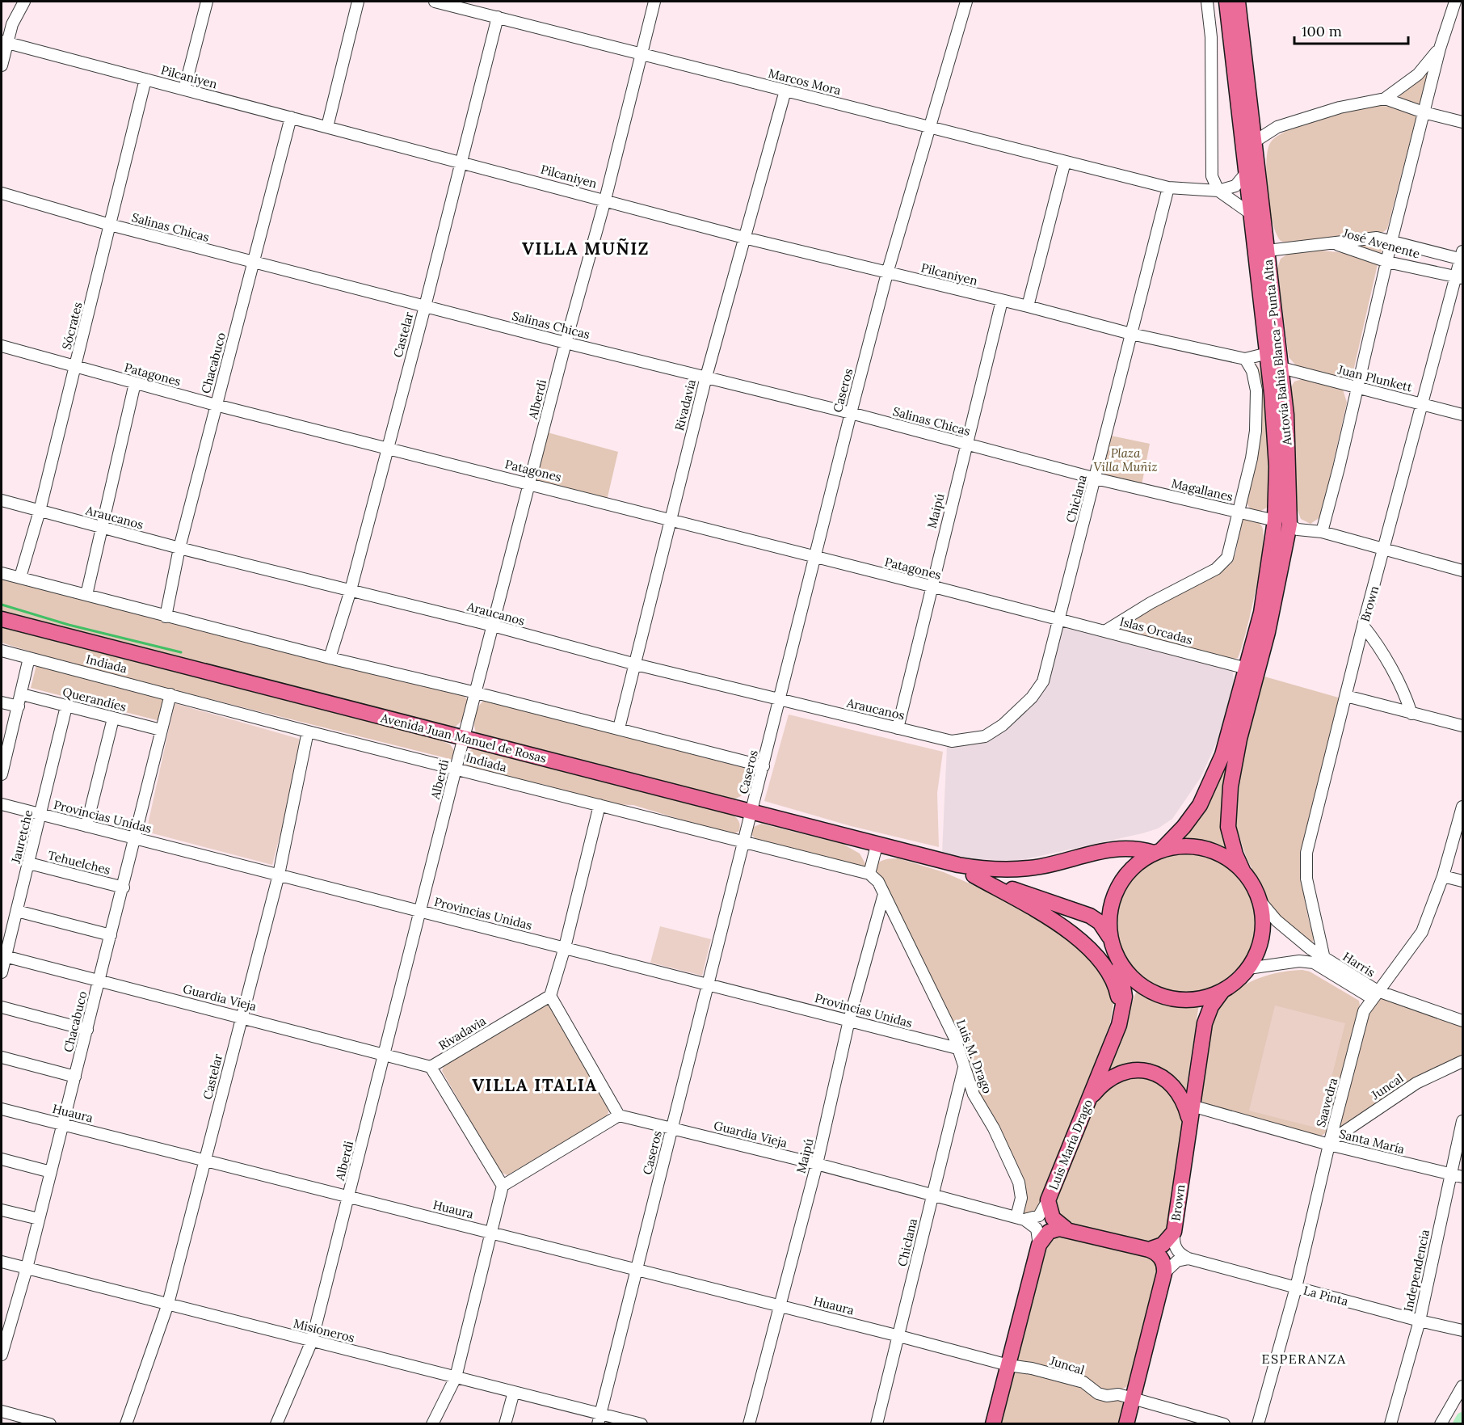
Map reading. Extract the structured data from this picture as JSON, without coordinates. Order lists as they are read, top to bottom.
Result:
{
  "streets": {
    "main road": [
      "Autovía Bahía Blanca - Punta Alta",
      "Brown",
      "Avenida Juan Manuel de Rosas",
      "Luis María Drago"
    ],
    "street": [
      "Pilcaniyen",
      "Marcos Mora",
      "Salinas Chicas",
      "José Avenente",
      "Sócrates",
      "Castelar",
      "Chacabuco",
      "Patagones",
      "Juan Plunkett",
      "Caseros",
      "Alberdi",
      "Rivadavia",
      "Magallanes",
      "Chiclana",
      "Maipú",
      "Araucanos",
      "Islas Orcadas",
      "Indiada",
      "Querandíes",
      "Provincias Unidas",
      "Jauretche",
      "Tehuelches",
      "Harris",
      "Guardia Vieja",
      "Luis M. Drago",
      "Juncal",
      "Saavedra",
      "Huaura",
      "Santa María",
      "Independencia",
      "La Pinta",
      "Misioneros"
    ]
  },
  "crossings": [
    ["Pilcaniyen", "Sócrates"],
    ["Pilcaniyen", "Castelar"],
    ["Pilcaniyen", "Chacabuco"],
    ["Pilcaniyen", "Caseros"],
    ["Pilcaniyen", "Alberdi"],
    ["Pilcaniyen", "Rivadavia"],
    ["Pilcaniyen", "Chiclana"],
    ["Pilcaniyen", "Maipú"],
    ["Marcos Mora", "Castelar"],
    ["Marcos Mora", "Caseros"],
    ["Marcos Mora", "Alberdi"],
    ["Marcos Mora", "Rivadavia"],
    ["Marcos Mora", "Chiclana"],
    ["Salinas Chicas", "Sócrates"],
    ["Salinas Chicas", "Castelar"],
    ["Salinas Chicas", "Chacabuco"],
    ["Salinas Chicas", "Caseros"],
    ["Salinas Chicas", "Alberdi"],
    ["Salinas Chicas", "Rivadavia"],
    ["Salinas Chicas", "Magallanes"],
    ["Salinas Chicas", "Chiclana"],
    ["Salinas Chicas", "Maipú"],
    ["José Avenente", "Brown"],
    ["Sócrates", "Patagones"],
    ["Sócrates", "Araucanos"],
    ["Castelar", "Patagones"],
    ["Castelar", "Araucanos"],
    ["Castelar", "Indiada"],
    ["Castelar", "Provincias Unidas"],
    ["Castelar", "Guardia Vieja"],
    ["Castelar", "Huaura"],
    ["Castelar", "Misioneros"],
    ["Autovía Bahía Blanca - Punta Alta", "Juan Plunkett"],
    ["Autovía Bahía Blanca - Punta Alta", "Magallanes"],
    ["Autovía Bahía Blanca - Punta Alta", "Brown"],
    ["Autovía Bahía Blanca - Punta Alta", "Islas Orcadas"],
    ["Autovía Bahía Blanca - Punta Alta", "Avenida Juan Manuel de Rosas"],
    ["Autovía Bahía Blanca - Punta Alta", "Harris"],
    ["Autovía Bahía Blanca - Punta Alta", "Luis María Drago"],
    ["Chacabuco", "Patagones"],
    ["Chacabuco", "Araucanos"],
    ["Chacabuco", "Indiada"],
    ["Chacabuco", "Querandíes"],
    ["Chacabuco", "Provincias Unidas"],
    ["Chacabuco", "Tehuelches"],
    ["Chacabuco", "Guardia Vieja"],
    ["Chacabuco", "Huaura"],
    ["Chacabuco", "Misioneros"],
    ["Patagones", "Caseros"],
    ["Patagones", "Alberdi"],
    ["Patagones", "Rivadavia"],
    ["Patagones", "Chiclana"],
    ["Patagones", "Maipú"],
    ["Patagones", "Islas Orcadas"],
    ["Juan Plunkett", "Brown"],
    ["Caseros", "Araucanos"],
    ["Caseros", "Indiada"],
    ["Caseros", "Avenida Juan Manuel de Rosas"],
    ["Caseros", "Provincias Unidas"],
    ["Caseros", "Guardia Vieja"],
    ["Caseros", "Huaura"],
    ["Caseros", "Misioneros"],
    ["Alberdi", "Araucanos"],
    ["Alberdi", "Indiada"],
    ["Alberdi", "Avenida Juan Manuel de Rosas"],
    ["Alberdi", "Provincias Unidas"],
    ["Alberdi", "Guardia Vieja"],
    ["Alberdi", "Huaura"],
    ["Alberdi", "Misioneros"],
    ["Rivadavia", "Araucanos"],
    ["Rivadavia", "Guardia Vieja"],
    ["Magallanes", "Chiclana"],
    ["Chiclana", "Araucanos"],
    ["Chiclana", "Islas Orcadas"],
    ["Chiclana", "Guardia Vieja"],
    ["Chiclana", "Luis M. Drago"],
    ["Chiclana", "Juncal"],
    ["Chiclana", "Huaura"],
    ["Maipú", "Araucanos"],
    ["Maipú", "Provincias Unidas"],
    ["Maipú", "Guardia Vieja"],
    ["Maipú", "Luis M. Drago"],
    ["Maipú", "Huaura"],
    ["Brown", "Avenida Juan Manuel de Rosas"],
    ["Brown", "Harris"],
    ["Brown", "Santa María"],
    ["Brown", "Luis María Drago"],
    ["Indiada", "Luis M. Drago"],
    ["Querandíes", "Jauretche"],
    ["Avenida Juan Manuel de Rosas", "Harris"],
    ["Avenida Juan Manuel de Rosas", "Luis María Drago"],
    ["Provincias Unidas", "Jauretche"],
    ["Provincias Unidas", "Luis M. Drago"],
    ["Jauretche", "Tehuelches"],
    ["Jauretche", "Guardia Vieja"],
    ["Harris", "Saavedra"],
    ["Harris", "Luis María Drago"],
    ["Juncal", "Saavedra"],
    ["Juncal", "Huaura"],
    ["Juncal", "Santa María"],
    ["Saavedra", "Santa María"],
    ["Saavedra", "La Pinta"],
    ["Santa María", "Independencia"],
    ["Independencia", "La Pinta"]
  ],
  "districts": ["VILLA MUÑIZ", "VILLA ITALIA", "ESPERANZA"],
  "parks": ["Plaza Villa Muñiz"],
  "scale_bar": "100 m"
}
